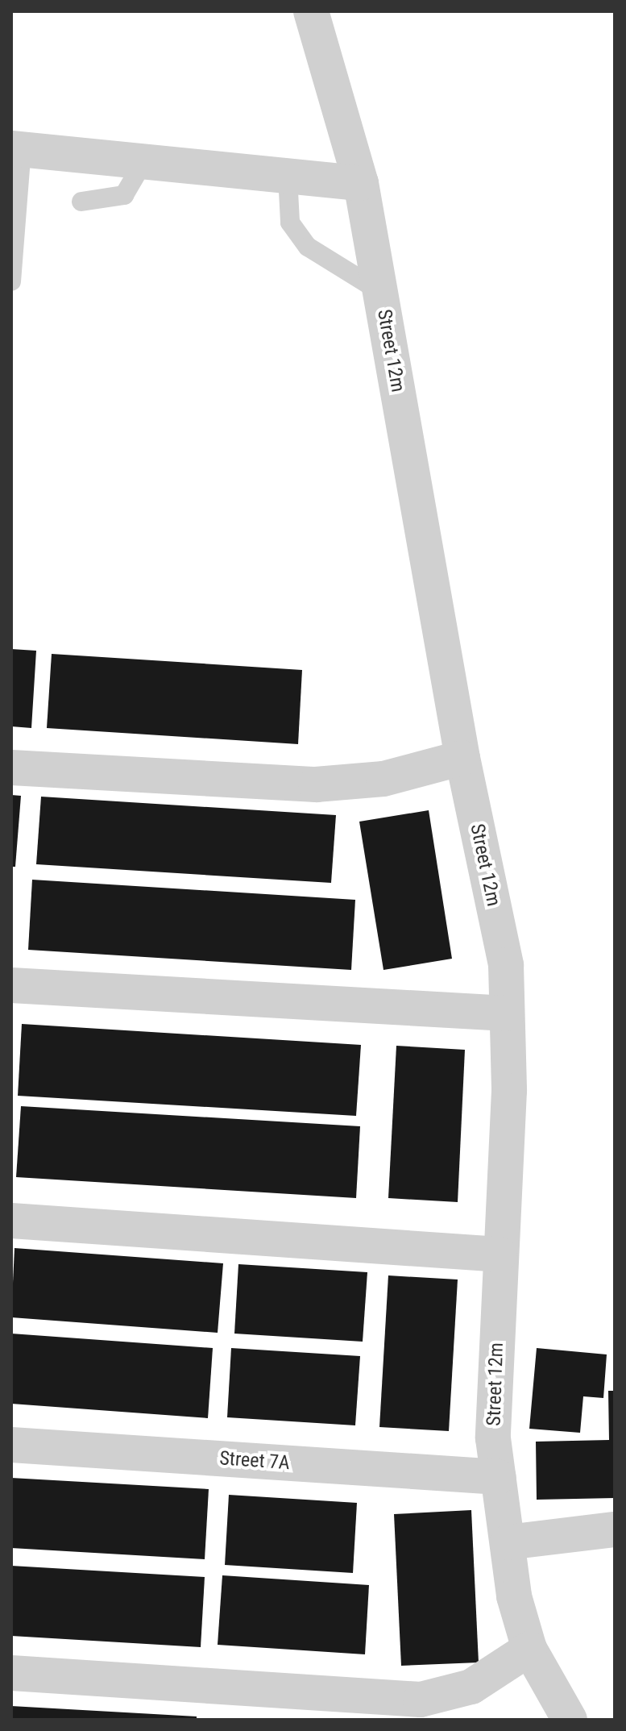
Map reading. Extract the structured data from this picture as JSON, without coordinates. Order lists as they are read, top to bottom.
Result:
{
  "streets": {
    "street": ["Street 12m", "Street 7A"]
  },
  "crossings": [
    ["Street 12m", "Street 7A"]
  ]
}
